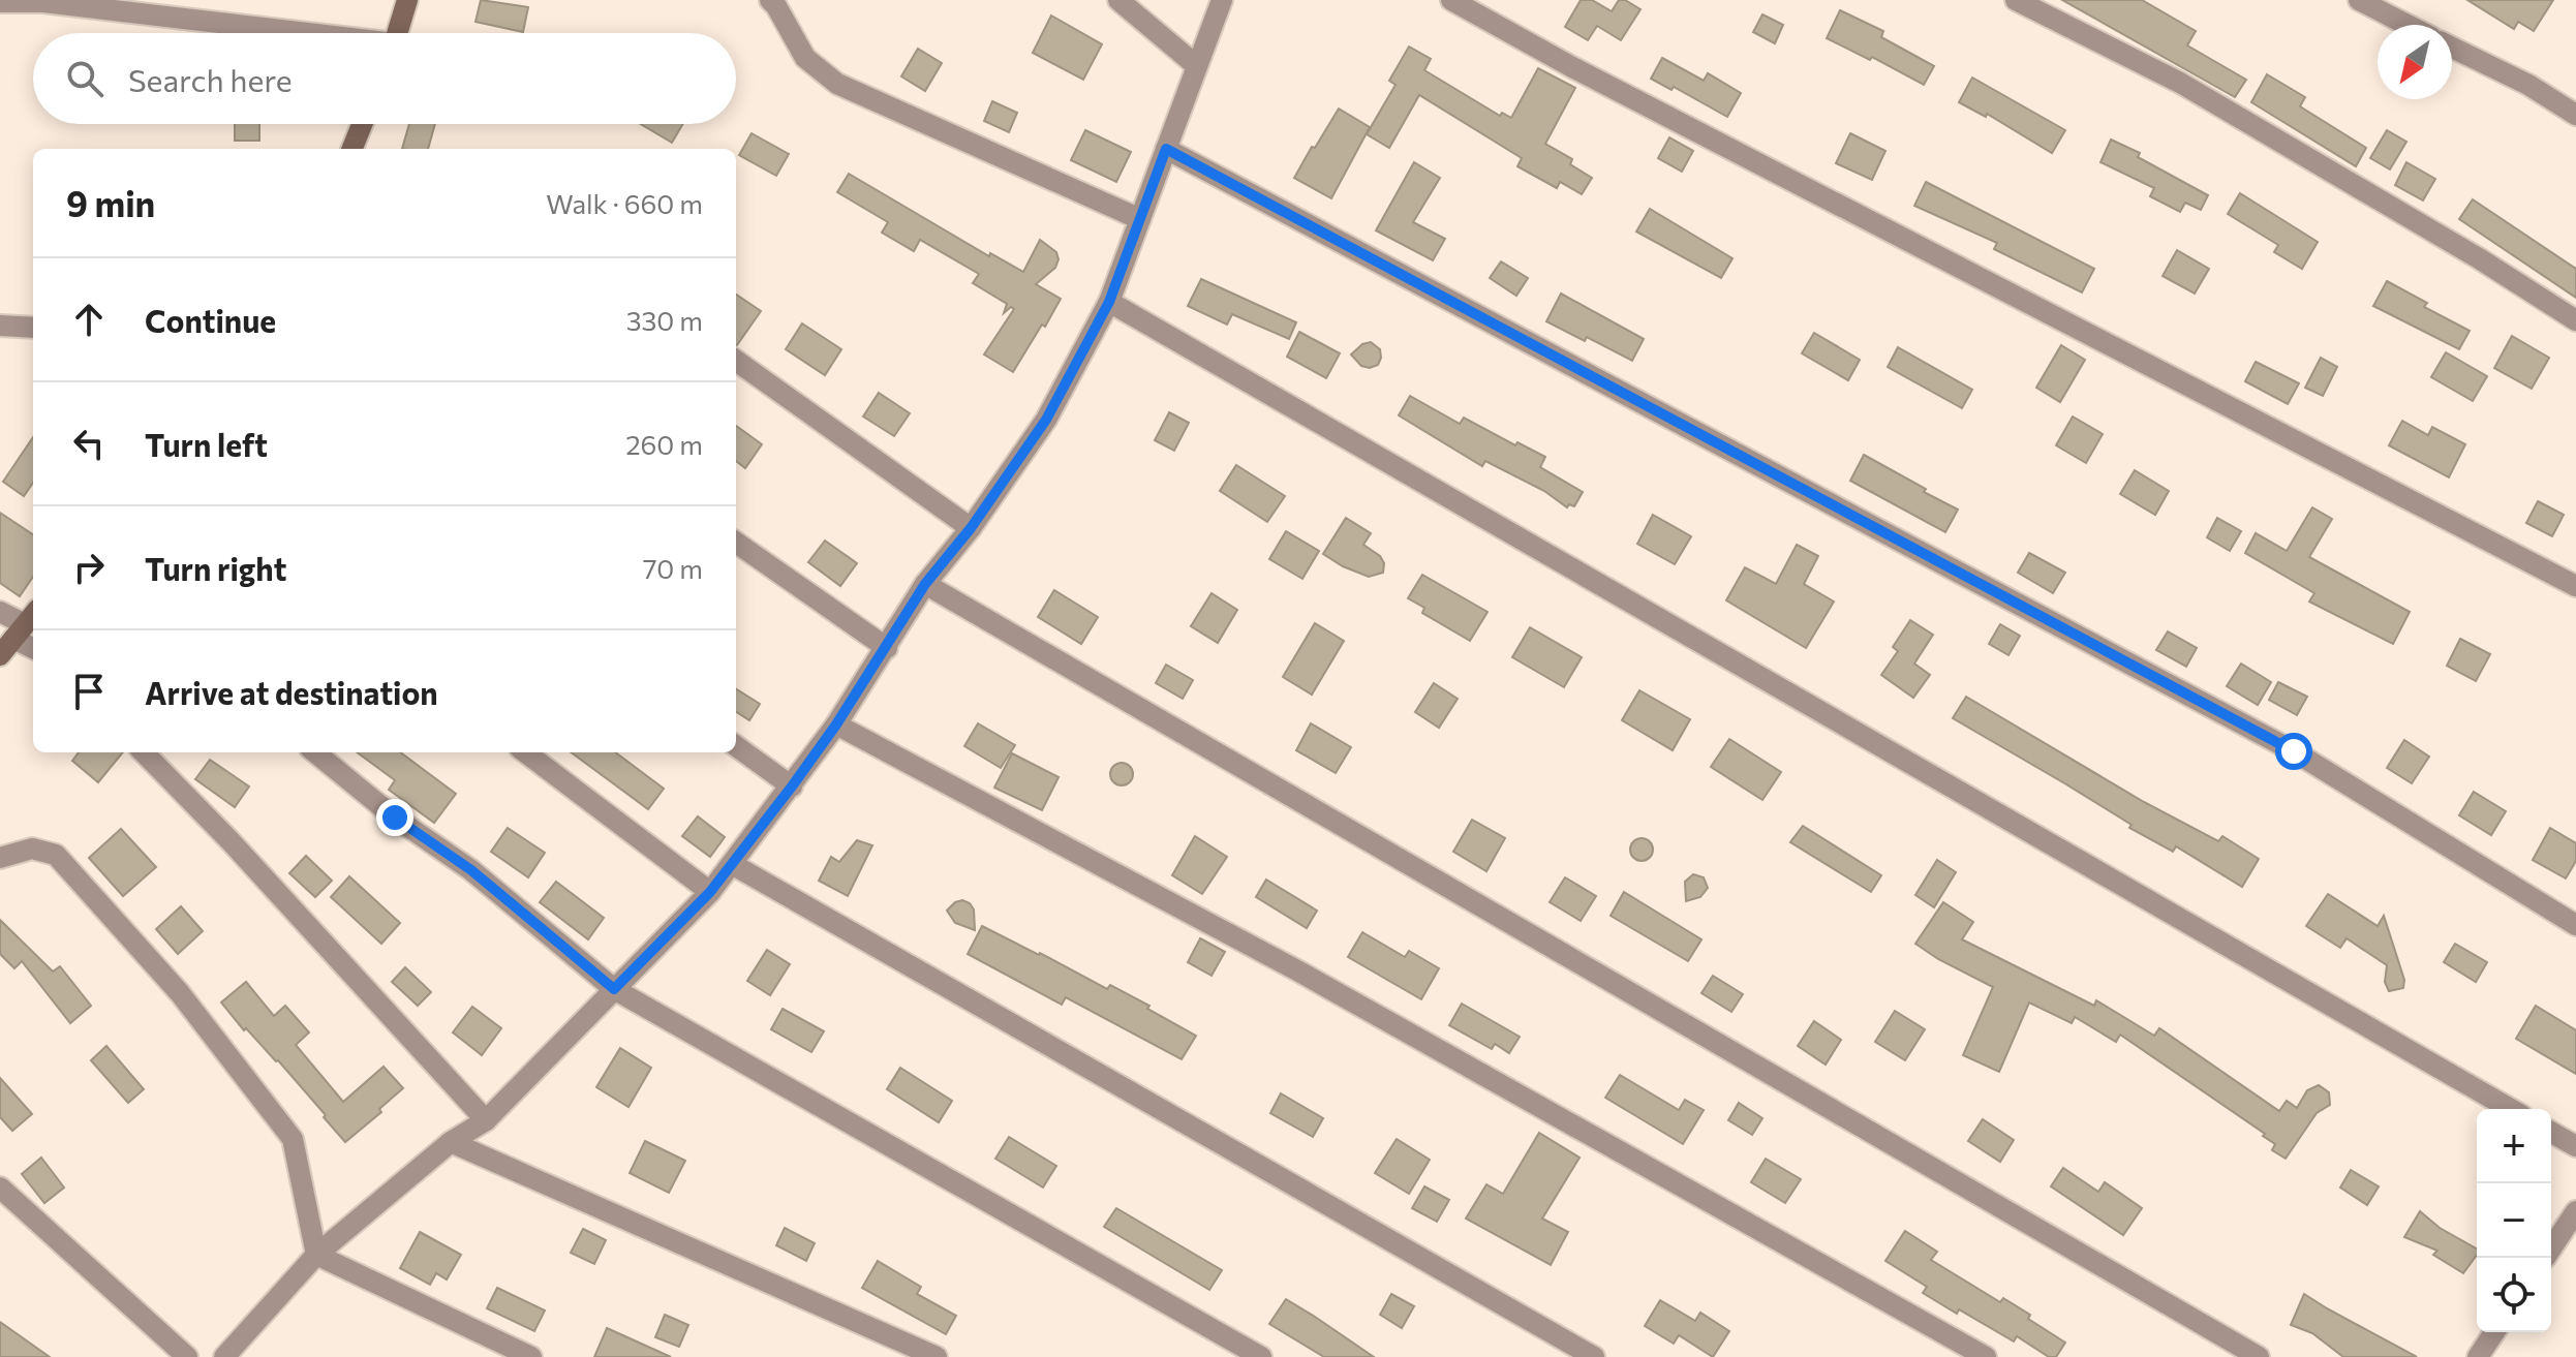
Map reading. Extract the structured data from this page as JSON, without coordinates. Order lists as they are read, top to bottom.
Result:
{
  "north": "bottom left",
  "page": {
    "search": "Search here",
    "heading": ["9 min", "Walk · 660 m"],
    "list": [
      ["Continue", "330 m"],
      ["Turn left", "260 m"],
      ["Turn right", "70 m"],
      "Arrive at destination"
    ],
    "map_buttons": ["+", "−"]
  }
}
